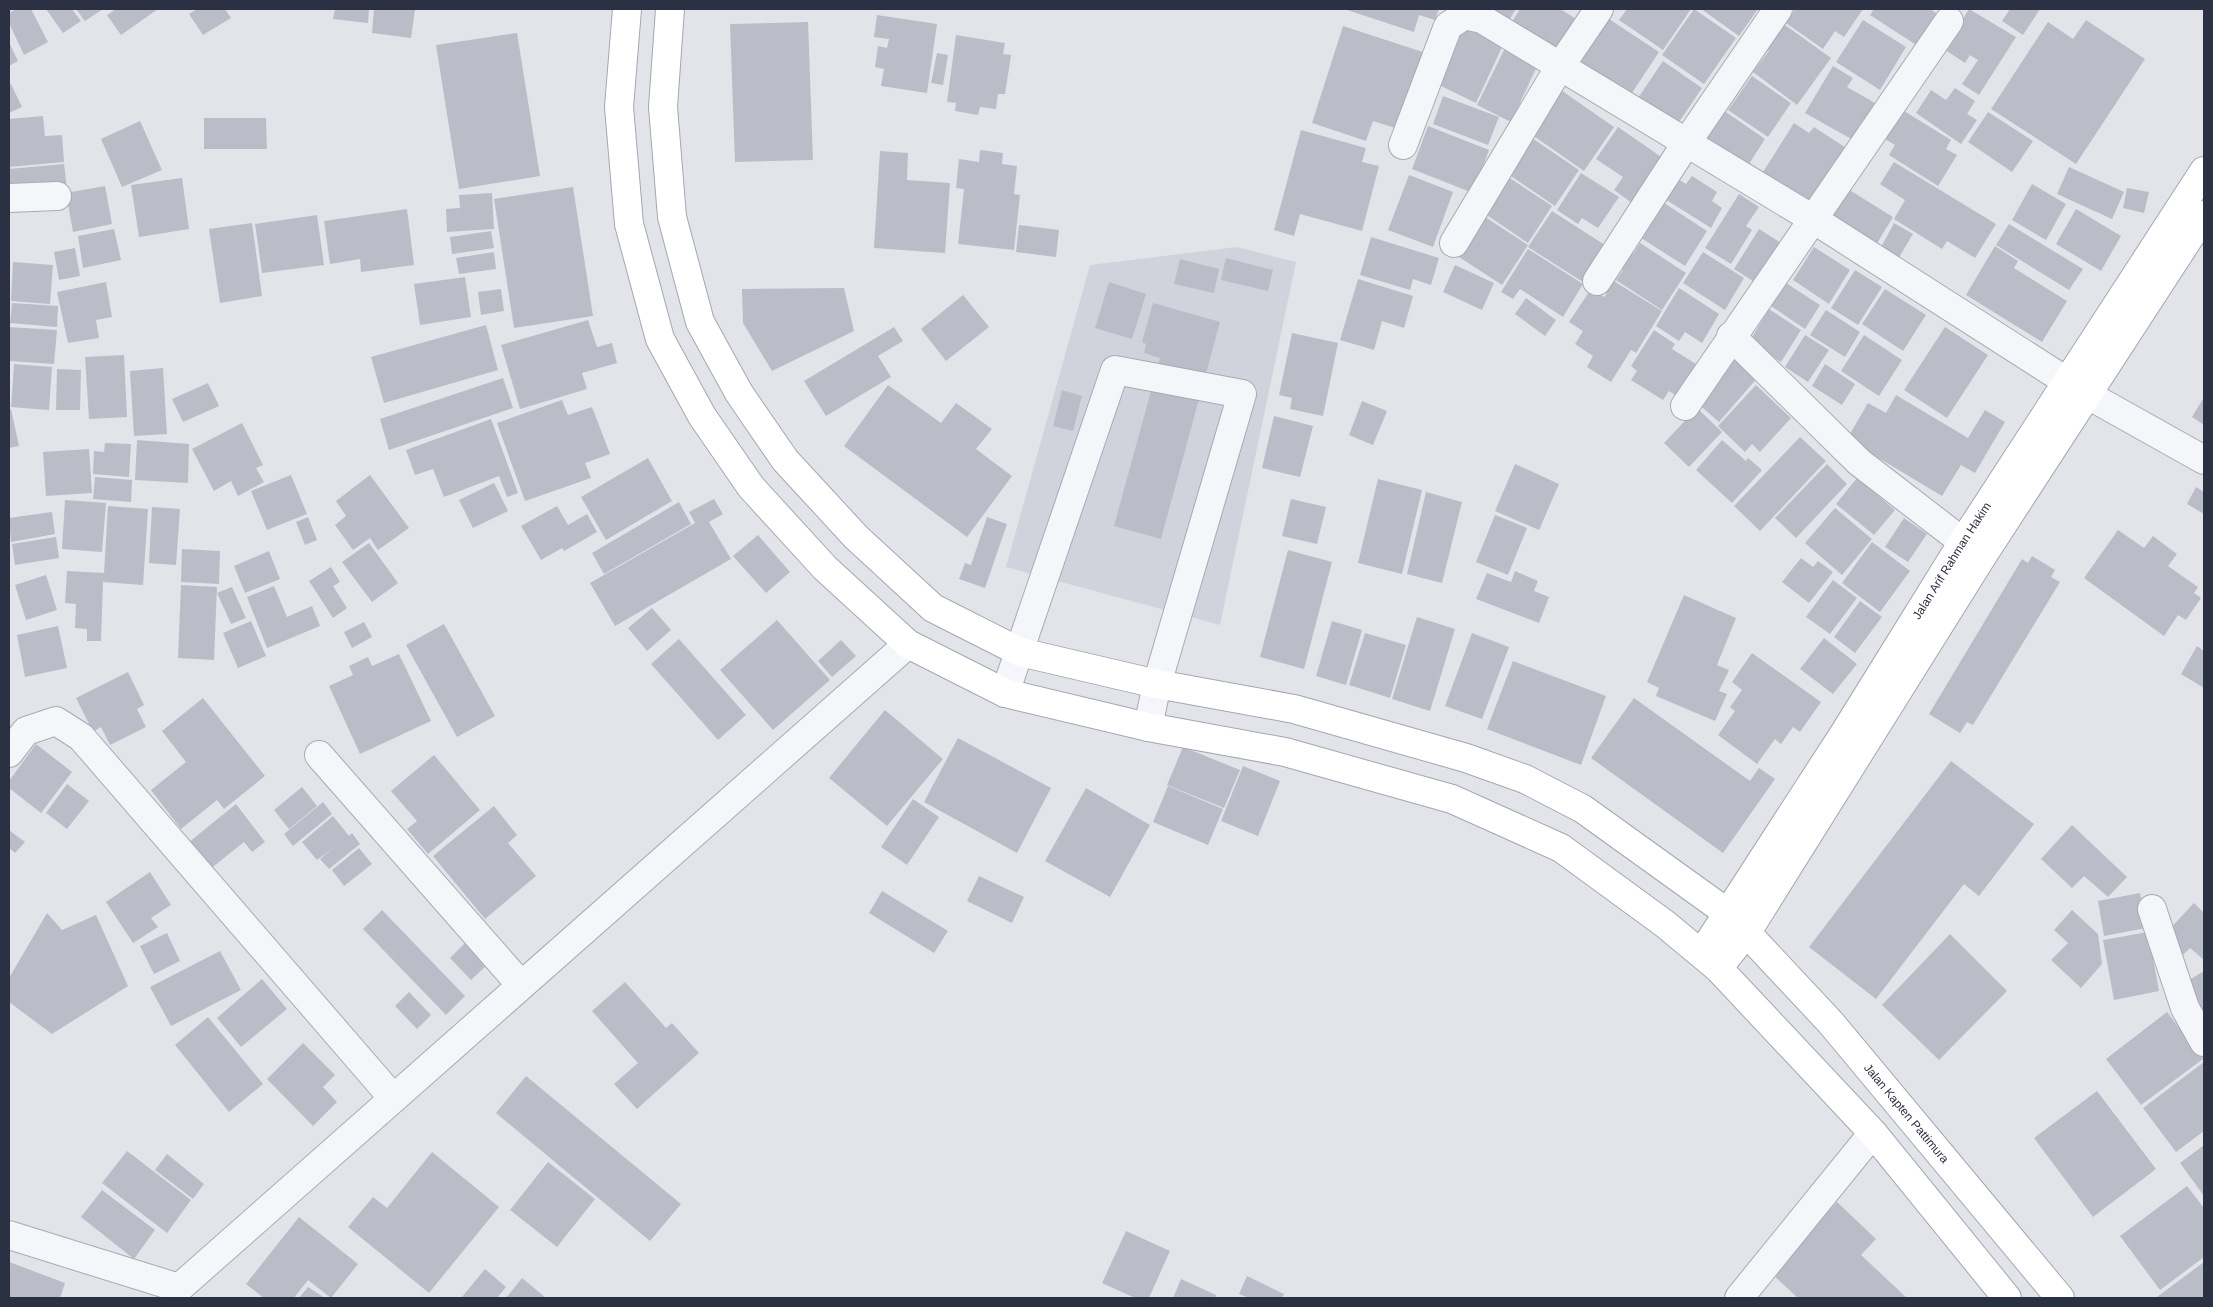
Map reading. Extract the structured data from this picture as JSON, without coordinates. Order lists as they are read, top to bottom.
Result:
{
  "streets": {
    "main road": ["Jalan Arif Rahman Hakim", "Jalan Kapten Pattimura"]
  },
  "crossings": [
    ["Jalan Arif Rahman Hakim", "Jalan Kapten Pattimura"]
  ]
}
